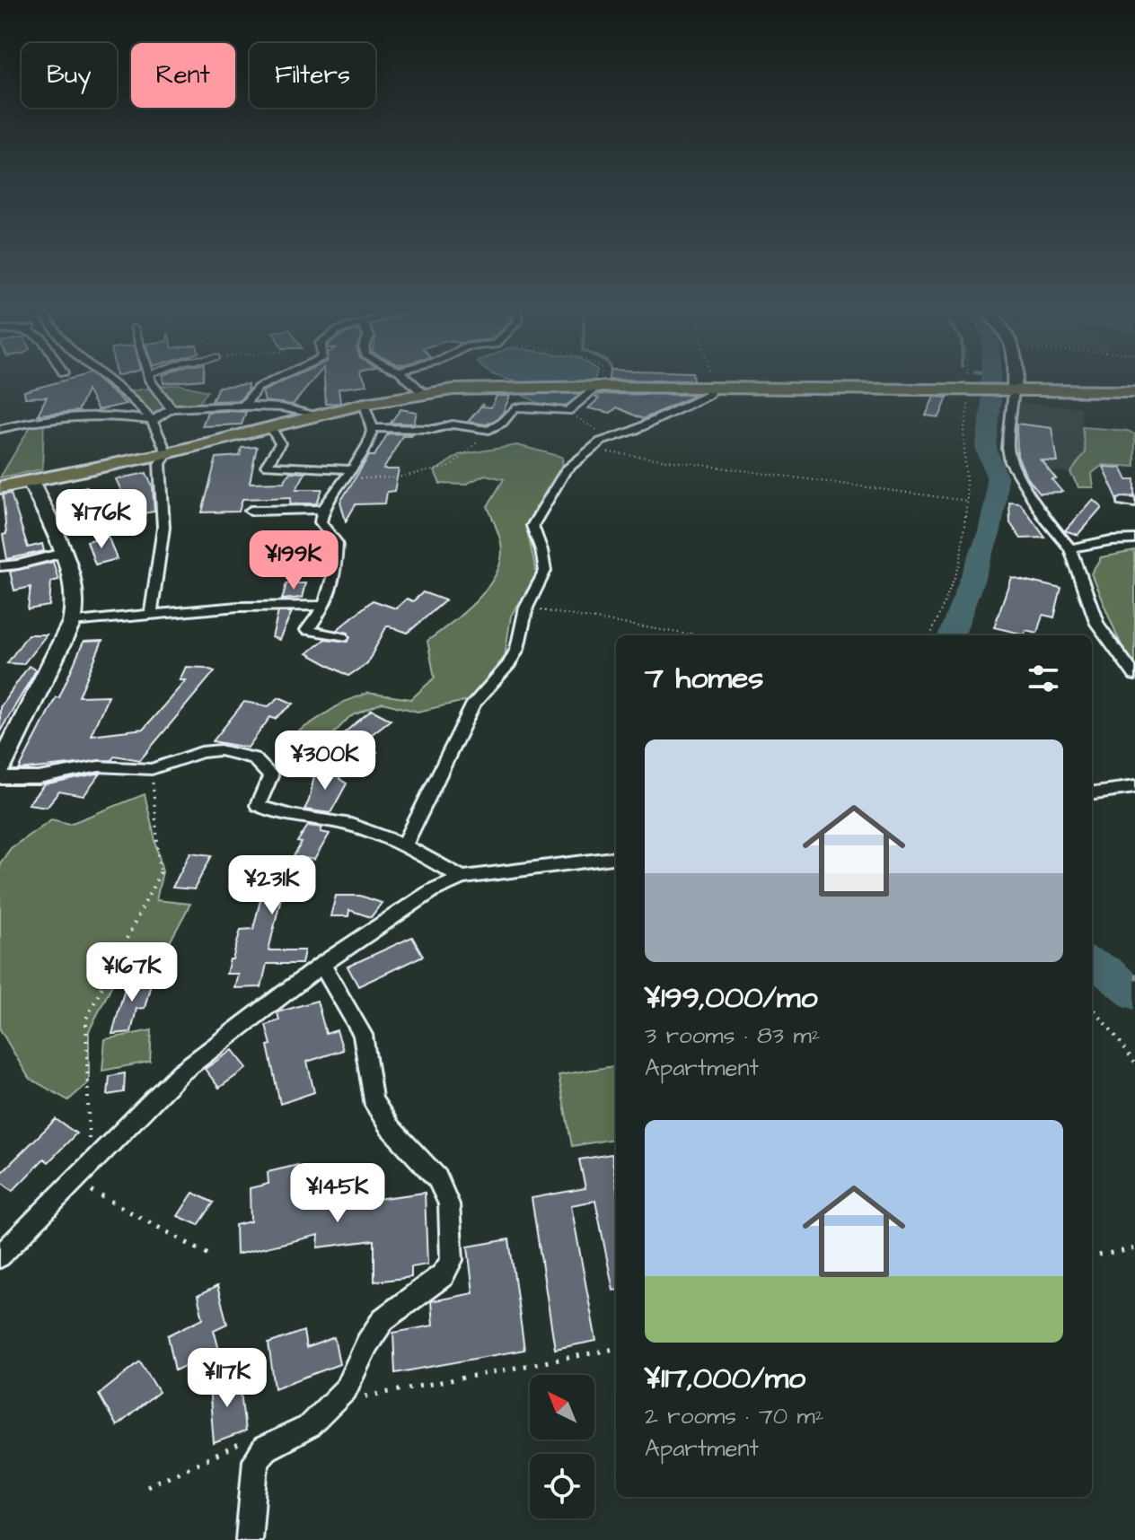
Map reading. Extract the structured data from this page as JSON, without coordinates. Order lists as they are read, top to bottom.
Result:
{
  "north": "top left",
  "page": {
    "chip": ["Buy", "Rent", "Filters"],
    "price": [
      "¥176K",
      "¥199K",
      "¥300K",
      "¥231K",
      "¥167K",
      "¥145K",
      "¥117K"
    ],
    "heading": "7 homes",
    "list": [
      {
        "name": "¥199,000/mo",
        "note": "3 rooms · 83 m² · Apartment"
      },
      {
        "name": "¥117,000/mo",
        "note": "2 rooms · 70 m² · Apartment"
      }
    ]
  }
}
